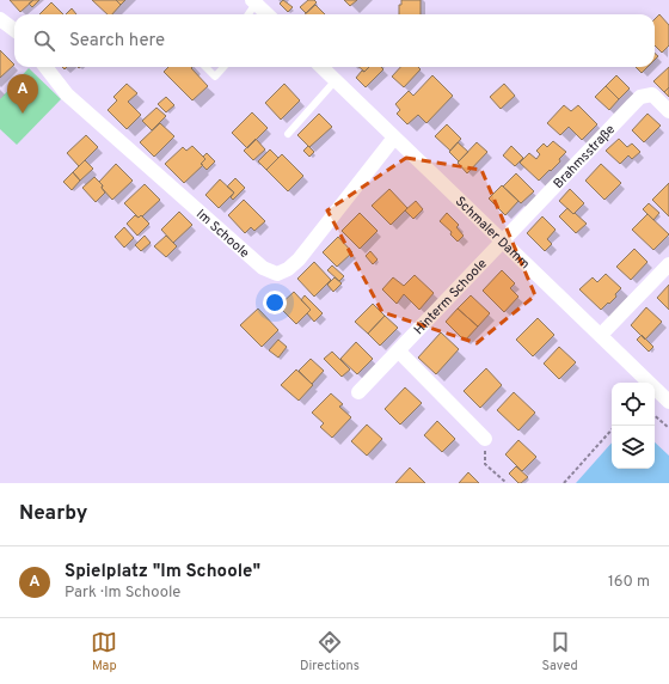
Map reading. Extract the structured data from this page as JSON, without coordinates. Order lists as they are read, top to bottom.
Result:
{
  "streets": {
    "street": [
      "Brahmsstraße",
      "Schmaler Damm",
      "Im Schoole",
      "Hinterm Schoole"
    ]
  },
  "crossings": [
    ["Brahmsstraße", "Schmaler Damm"],
    ["Brahmsstraße", "Hinterm Schoole"],
    ["Schmaler Damm", "Im Schoole"],
    ["Schmaler Damm", "Hinterm Schoole"]
  ],
  "page": {
    "search": "Search here",
    "pins": "A",
    "heading": "Nearby",
    "list": [
      {
        "mark": "A",
        "name": "Spielplatz \"Im Schoole\"",
        "note": "Park · Im Schoole",
        "value": "160 m"
      }
    ],
    "nav": ["Map", "Directions", "Saved"]
  }
}
